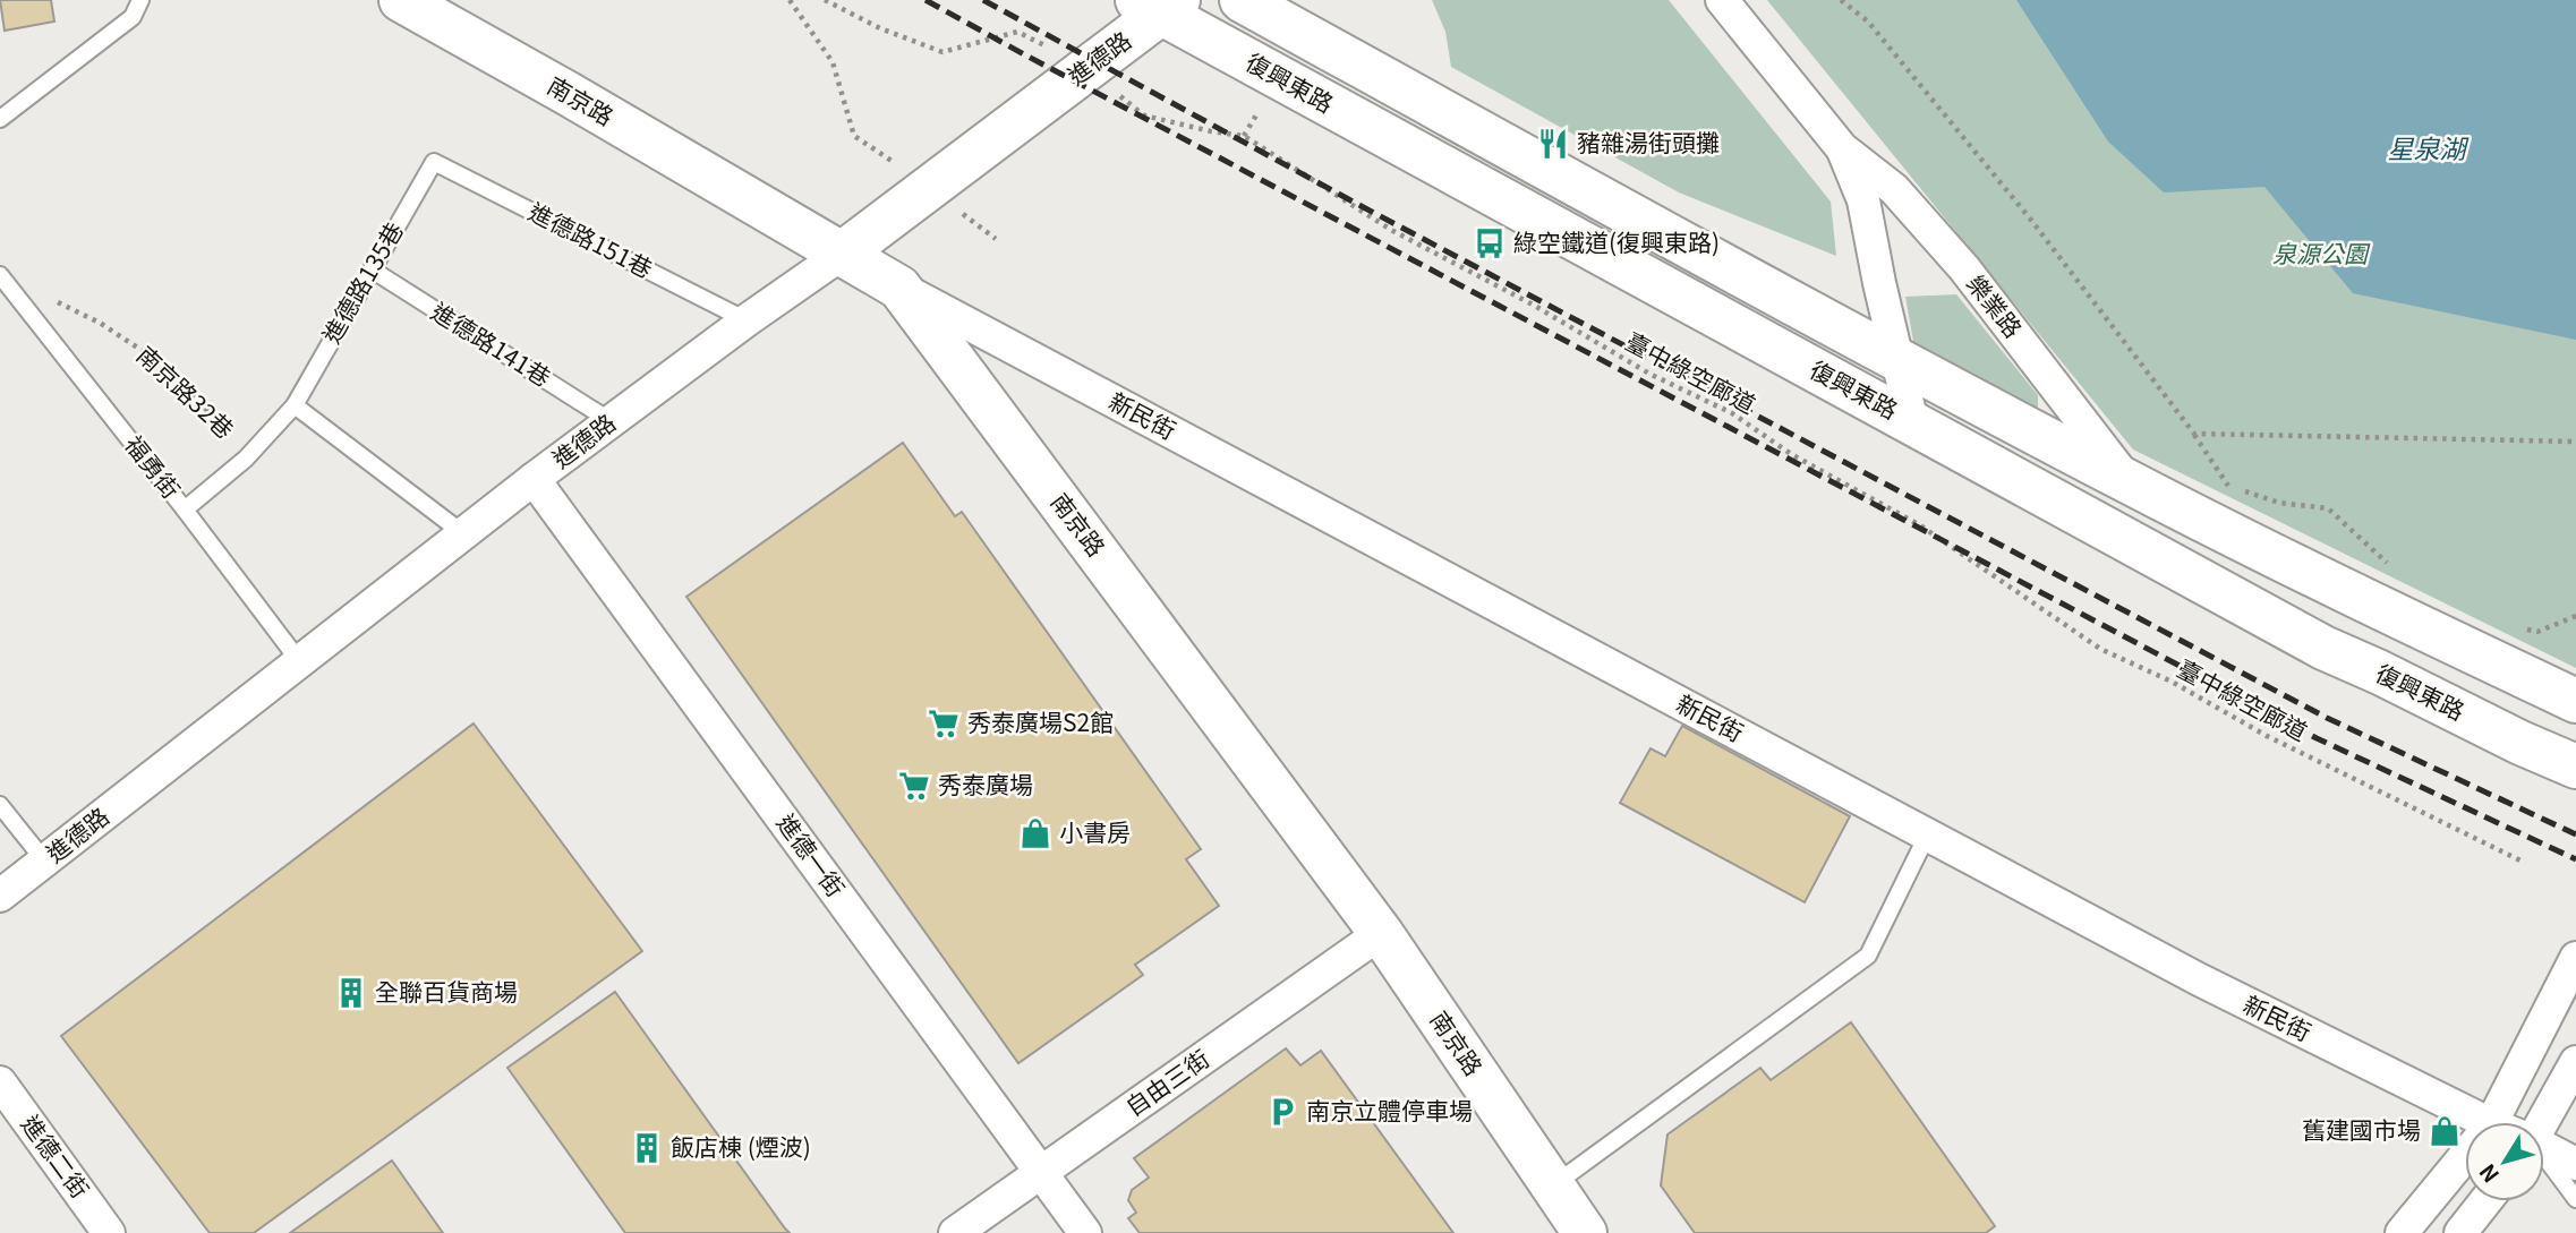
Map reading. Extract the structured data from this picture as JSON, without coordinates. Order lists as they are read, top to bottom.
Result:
{
  "streets": {
    "street": [
      "進德路",
      "復興東路",
      "南京路",
      "樂業路",
      "新民街",
      "進德一街",
      "自由三街",
      "進德二街"
    ],
    "lane": [
      "進德路151巷",
      "進德路135巷",
      "進德路141巷",
      "福勇街"
    ],
    "path": ["臺中綠空廊道", "南京路32巷"]
  },
  "crossings": [
    ["進德路", "復興東路"],
    ["進德路", "南京路"],
    ["進德路", "進德路151巷"],
    ["進德路", "進德路141巷"],
    ["進德路", "臺中綠空廊道"],
    ["進德路", "福勇街"],
    ["進德路", "進德一街"],
    ["復興東路", "樂業路"],
    ["南京路", "新民街"],
    ["南京路", "自由三街"],
    ["進德路151巷", "進德路135巷"],
    ["進德路135巷", "進德路141巷"],
    ["進德路135巷", "福勇街"],
    ["進德一街", "自由三街"]
  ],
  "water": ["星泉湖"],
  "parks": ["泉源公園"],
  "places": {
    "restaurant": ["豬雜湯街頭攤"],
    "bus stop": ["綠空鐵道(復興東路)"],
    "supermarket": ["秀泰廣場S2館", "秀泰廣場"],
    "shop": ["小書房", "舊建國市場"],
    "building": ["全聯百貨商場", "飯店棟 (煙波)"],
    "parking": ["南京立體停車場"]
  },
  "north": "bottom left"
}
